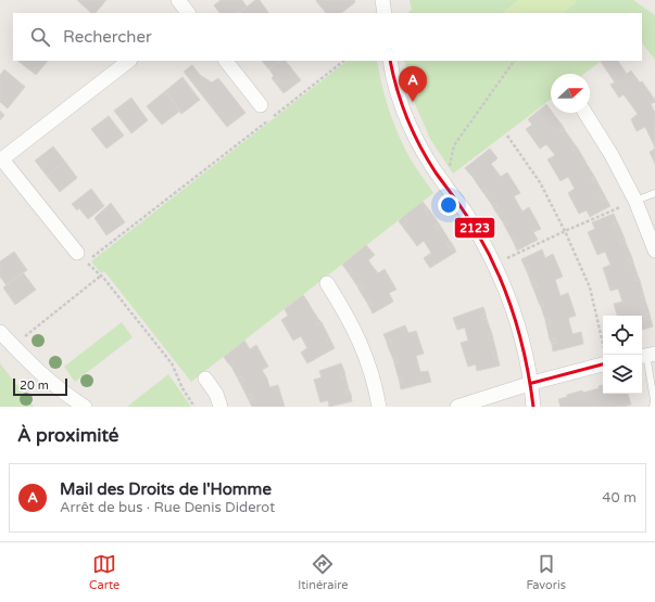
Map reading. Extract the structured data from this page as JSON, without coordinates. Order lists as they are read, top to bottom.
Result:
{
  "lines": ["transit line 2123"],
  "scale_bar": "20 m",
  "north": "right",
  "page": {
    "search": "Rechercher",
    "pins": "A",
    "scale": "20 m",
    "heading": "À proximité",
    "list": [
      {
        "mark": "A",
        "name": "Mail des Droits de l'Homme",
        "note": "Arrêt de bus · Rue Denis Diderot",
        "value": "40 m"
      }
    ],
    "nav": ["Carte", "Itinéraire", "Favoris"]
  }
}
